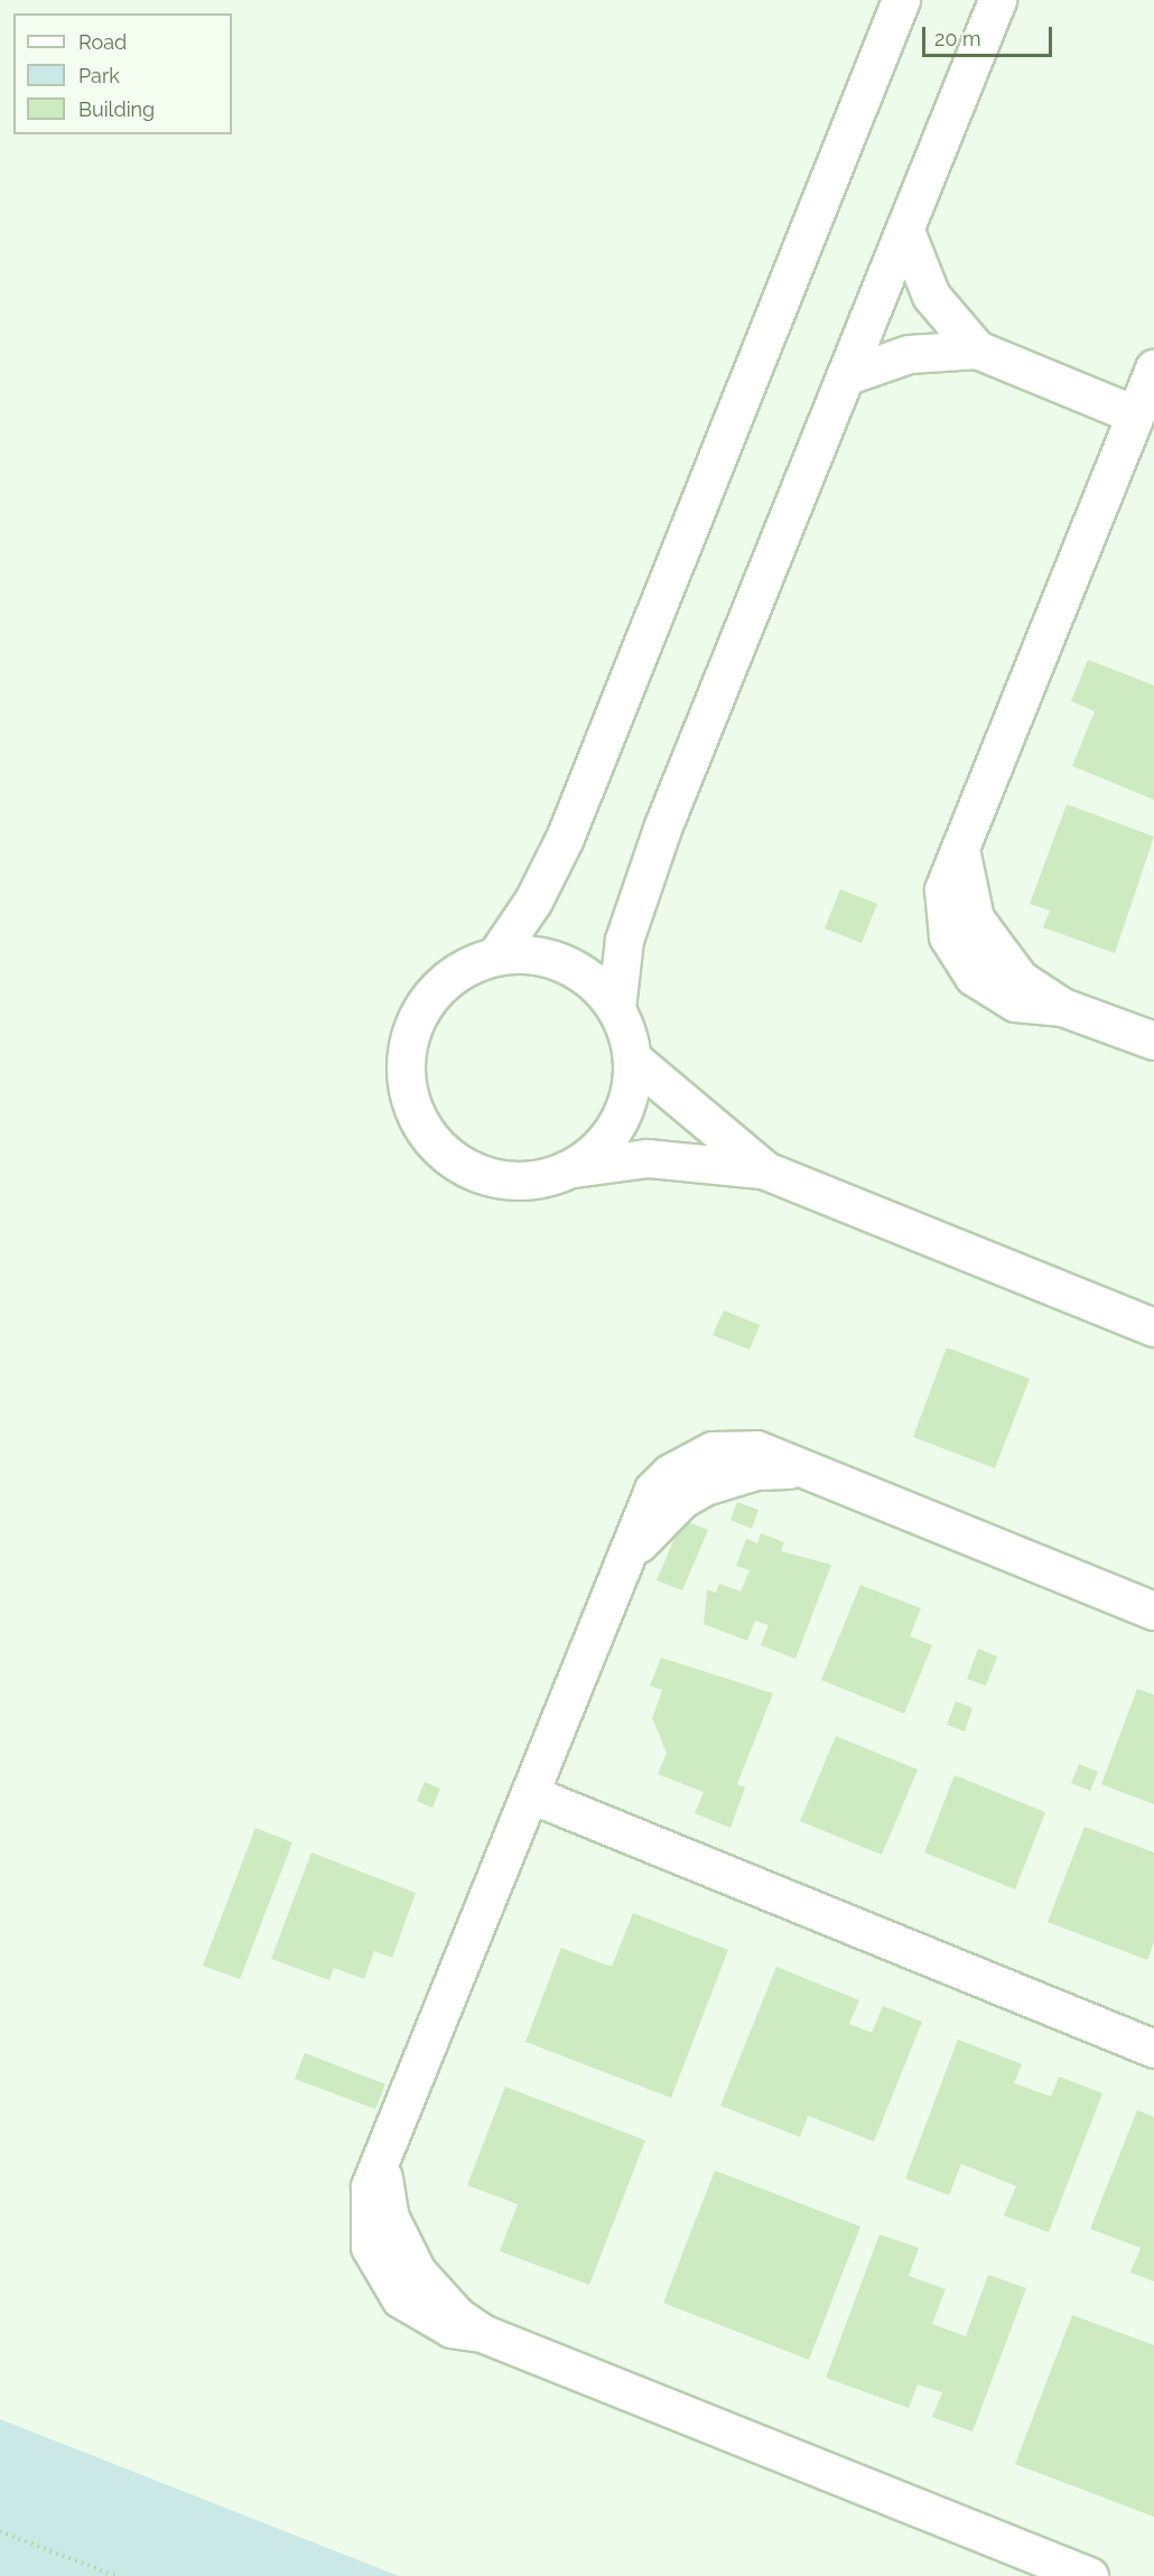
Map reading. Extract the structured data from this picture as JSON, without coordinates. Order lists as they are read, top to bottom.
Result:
{
  "legend": ["Road", "Park", "Building"],
  "scale_bar": "20 m"
}
